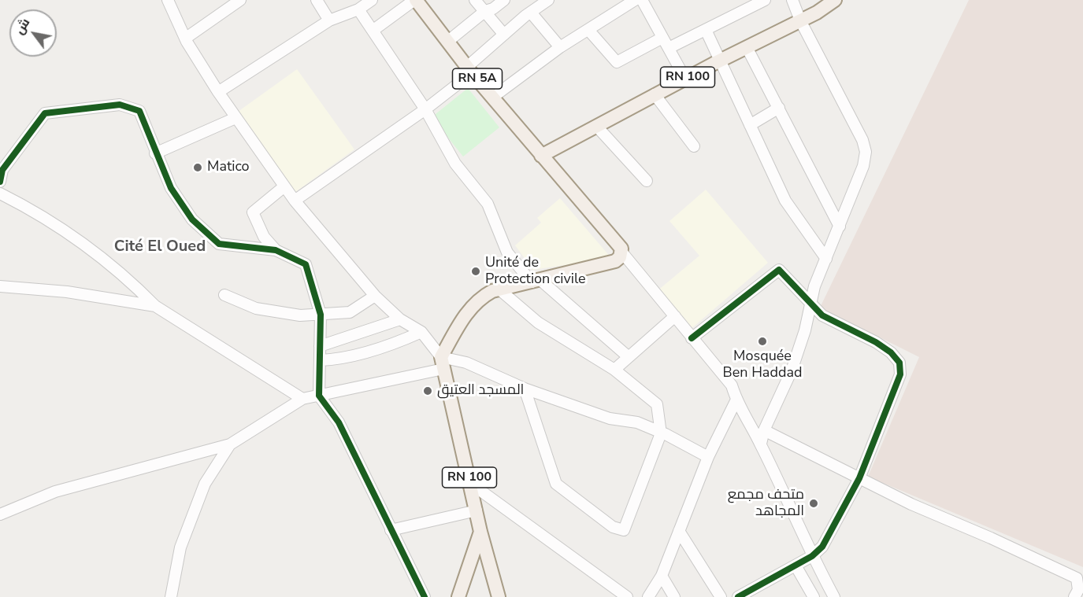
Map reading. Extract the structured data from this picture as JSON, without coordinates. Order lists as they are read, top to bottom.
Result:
{
  "streets": {
    "main road": ["RN 100", "RN 5A"]
  },
  "crossings": [
    ["RN 100", "RN 5A"]
  ],
  "districts": ["Cité El Oued"],
  "places": [
    "Matico",
    "Unité de Protection civile",
    "Mosquée Ben Haddad",
    "المسجد العتيق",
    "متحف مجمع المجاهد"
  ],
  "north": "top left"
}
